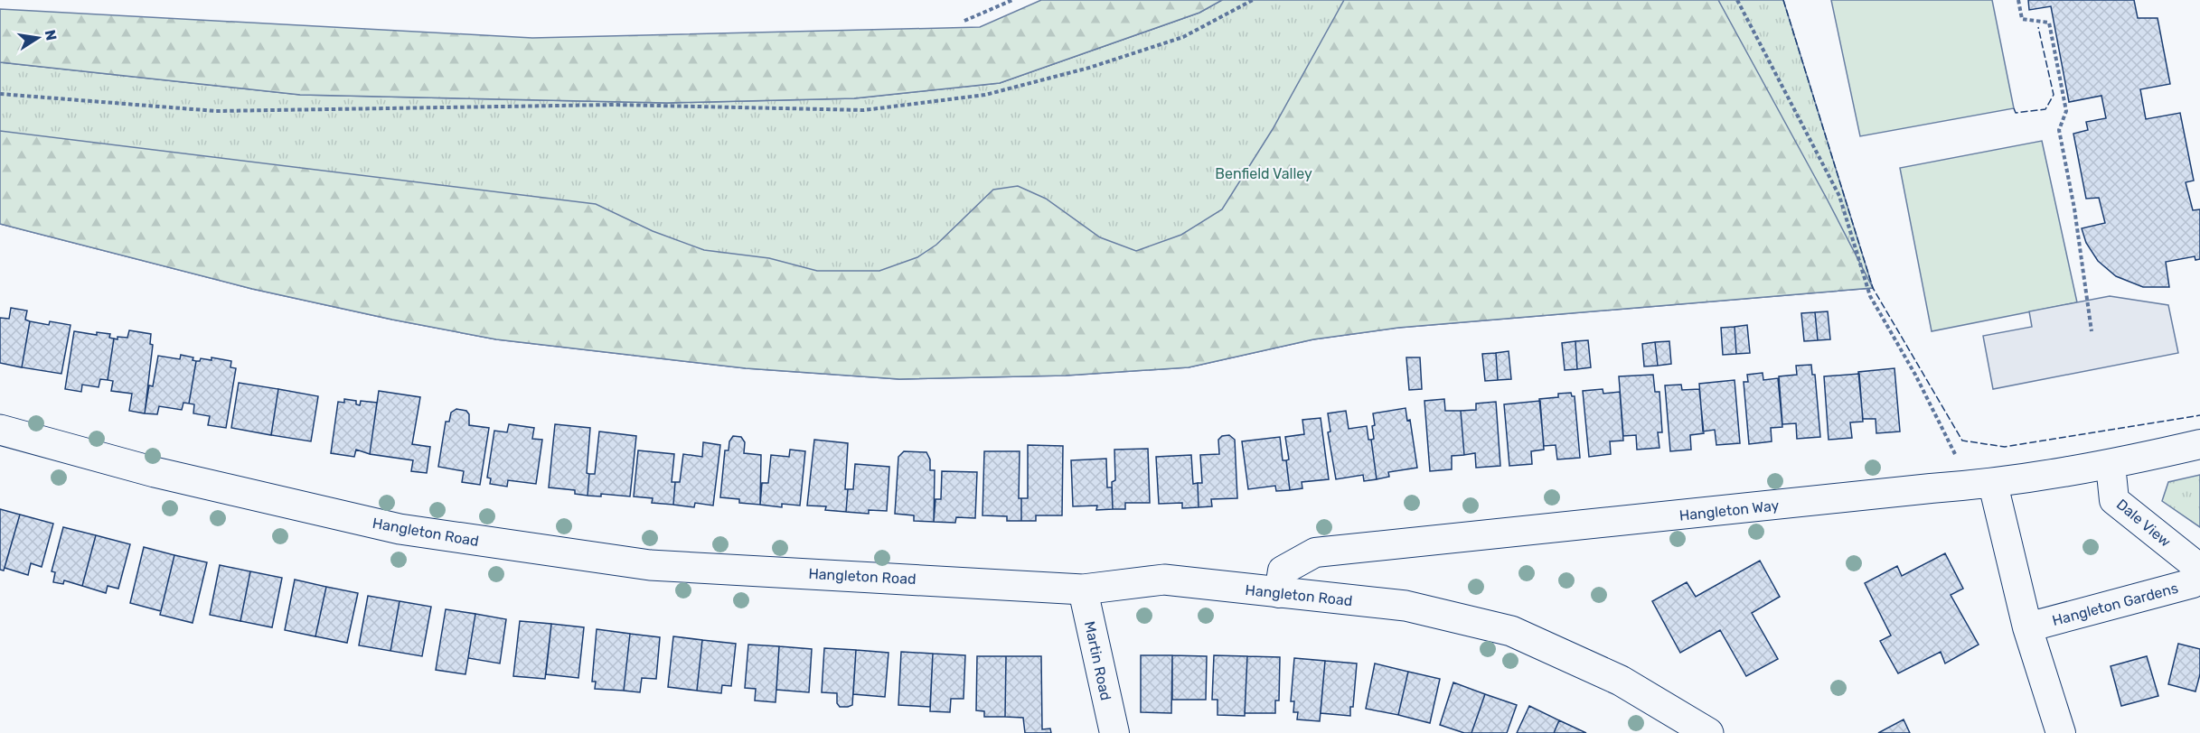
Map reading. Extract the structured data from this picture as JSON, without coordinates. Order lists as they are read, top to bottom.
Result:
{
  "streets": {
    "main road": ["Hangleton Road"],
    "street": [
      "Hangleton Way",
      "Dale View",
      "Hangleton Gardens",
      "Martin Road"
    ]
  },
  "crossings": [
    ["Hangleton Way", "Dale View"],
    ["Hangleton Way", "Hangleton Road"],
    ["Hangleton Road", "Martin Road"]
  ],
  "parks": ["Benfield Valley"],
  "north": "right"
}
